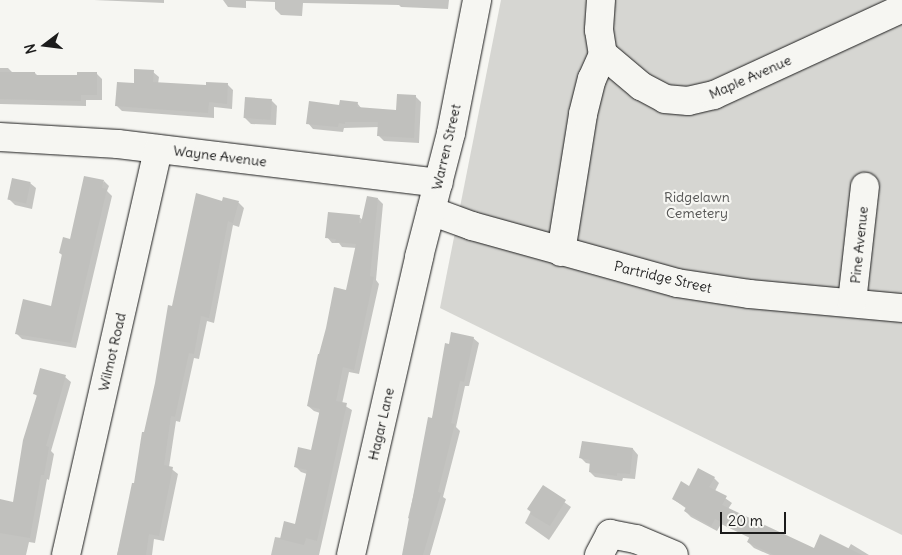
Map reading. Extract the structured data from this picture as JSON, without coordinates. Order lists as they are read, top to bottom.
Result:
{
  "streets": {
    "street": [
      "Maple Avenue",
      "Warren Street",
      "Wayne Avenue",
      "Pine Avenue",
      "Partridge Street",
      "Wilmot Road",
      "Hagar Lane"
    ]
  },
  "crossings": [
    ["Warren Street", "Wayne Avenue"],
    ["Warren Street", "Partridge Street"],
    ["Warren Street", "Hagar Lane"],
    ["Wayne Avenue", "Wilmot Road"],
    ["Pine Avenue", "Partridge Street"]
  ],
  "parks": ["Ridgelawn Cemetery"],
  "scale_bar": "20 m",
  "north": "left"
}
